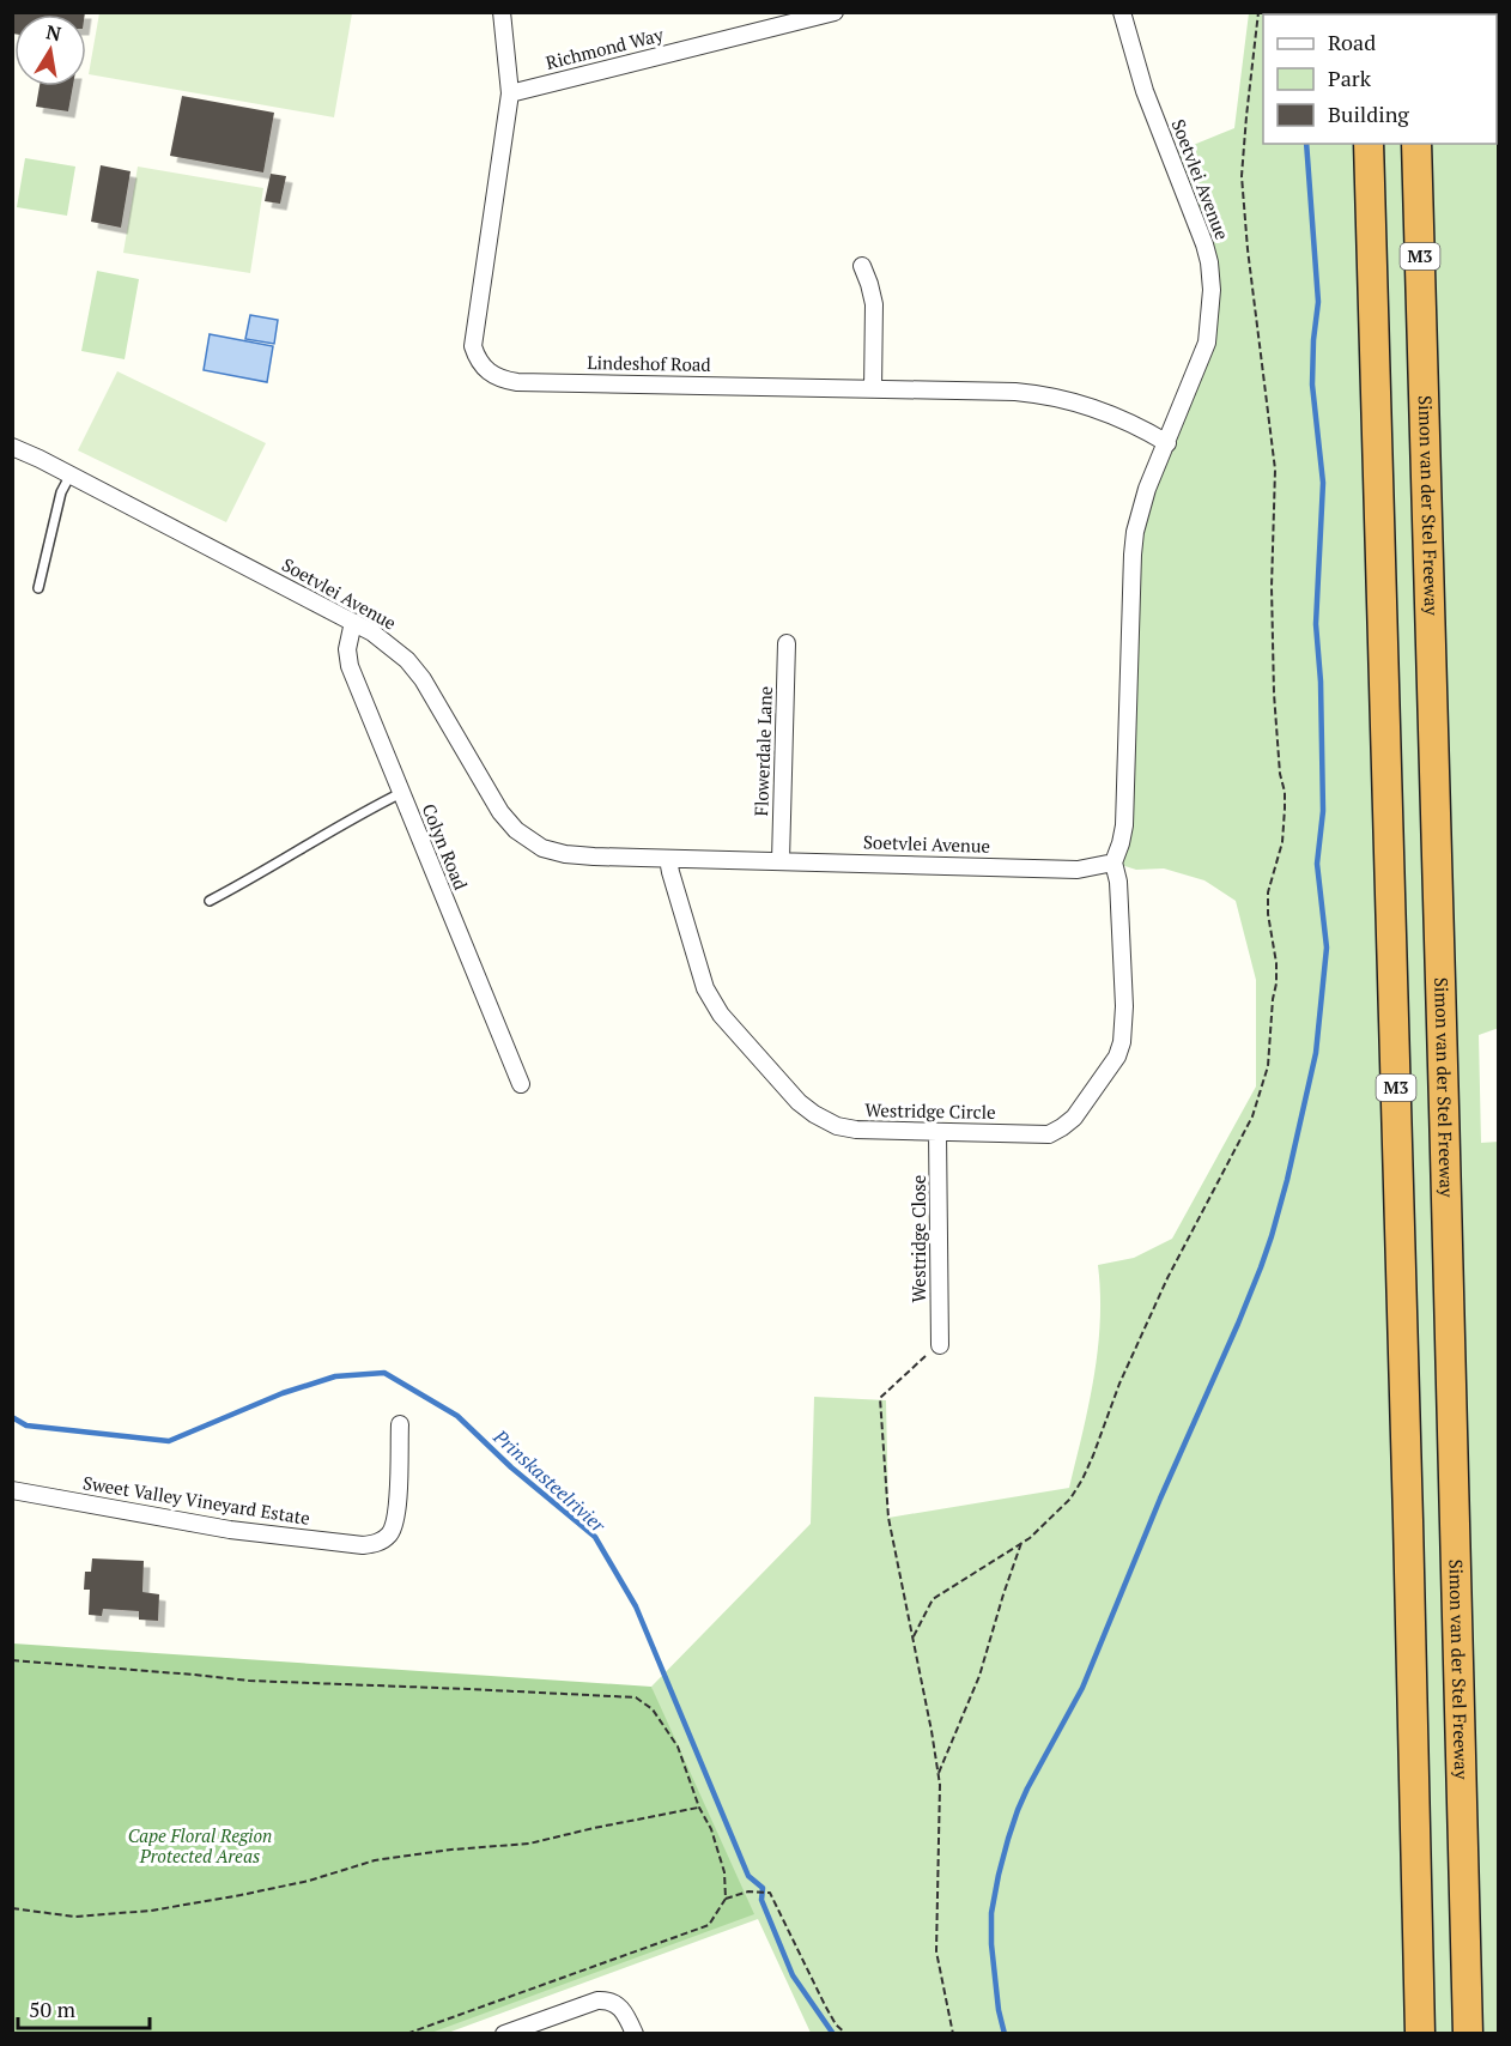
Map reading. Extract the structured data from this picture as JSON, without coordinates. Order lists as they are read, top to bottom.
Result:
{
  "streets": {
    "highway": ["M3", "Simon van der Stel Freeway"],
    "street": [
      "Richmond Way",
      "Soetvlei Avenue",
      "Lindeshof Road",
      "Flowerdale Lane",
      "Colyn Road",
      "Westridge Circle",
      "Westridge Close",
      "Sweet Valley Vineyard Estate"
    ]
  },
  "crossings": [
    ["Richmond Way", "Lindeshof Road"],
    ["Soetvlei Avenue", "Lindeshof Road"],
    ["Soetvlei Avenue", "Flowerdale Lane"],
    ["Soetvlei Avenue", "Colyn Road"],
    ["Soetvlei Avenue", "Westridge Circle"],
    ["Westridge Circle", "Westridge Close"]
  ],
  "water": ["Prinskasteelrivier"],
  "parks": ["Cape Floral Region Protected Areas"],
  "legend": ["Road", "Park", "Building"],
  "scale_bar": "50 m",
  "north": "top"
}
